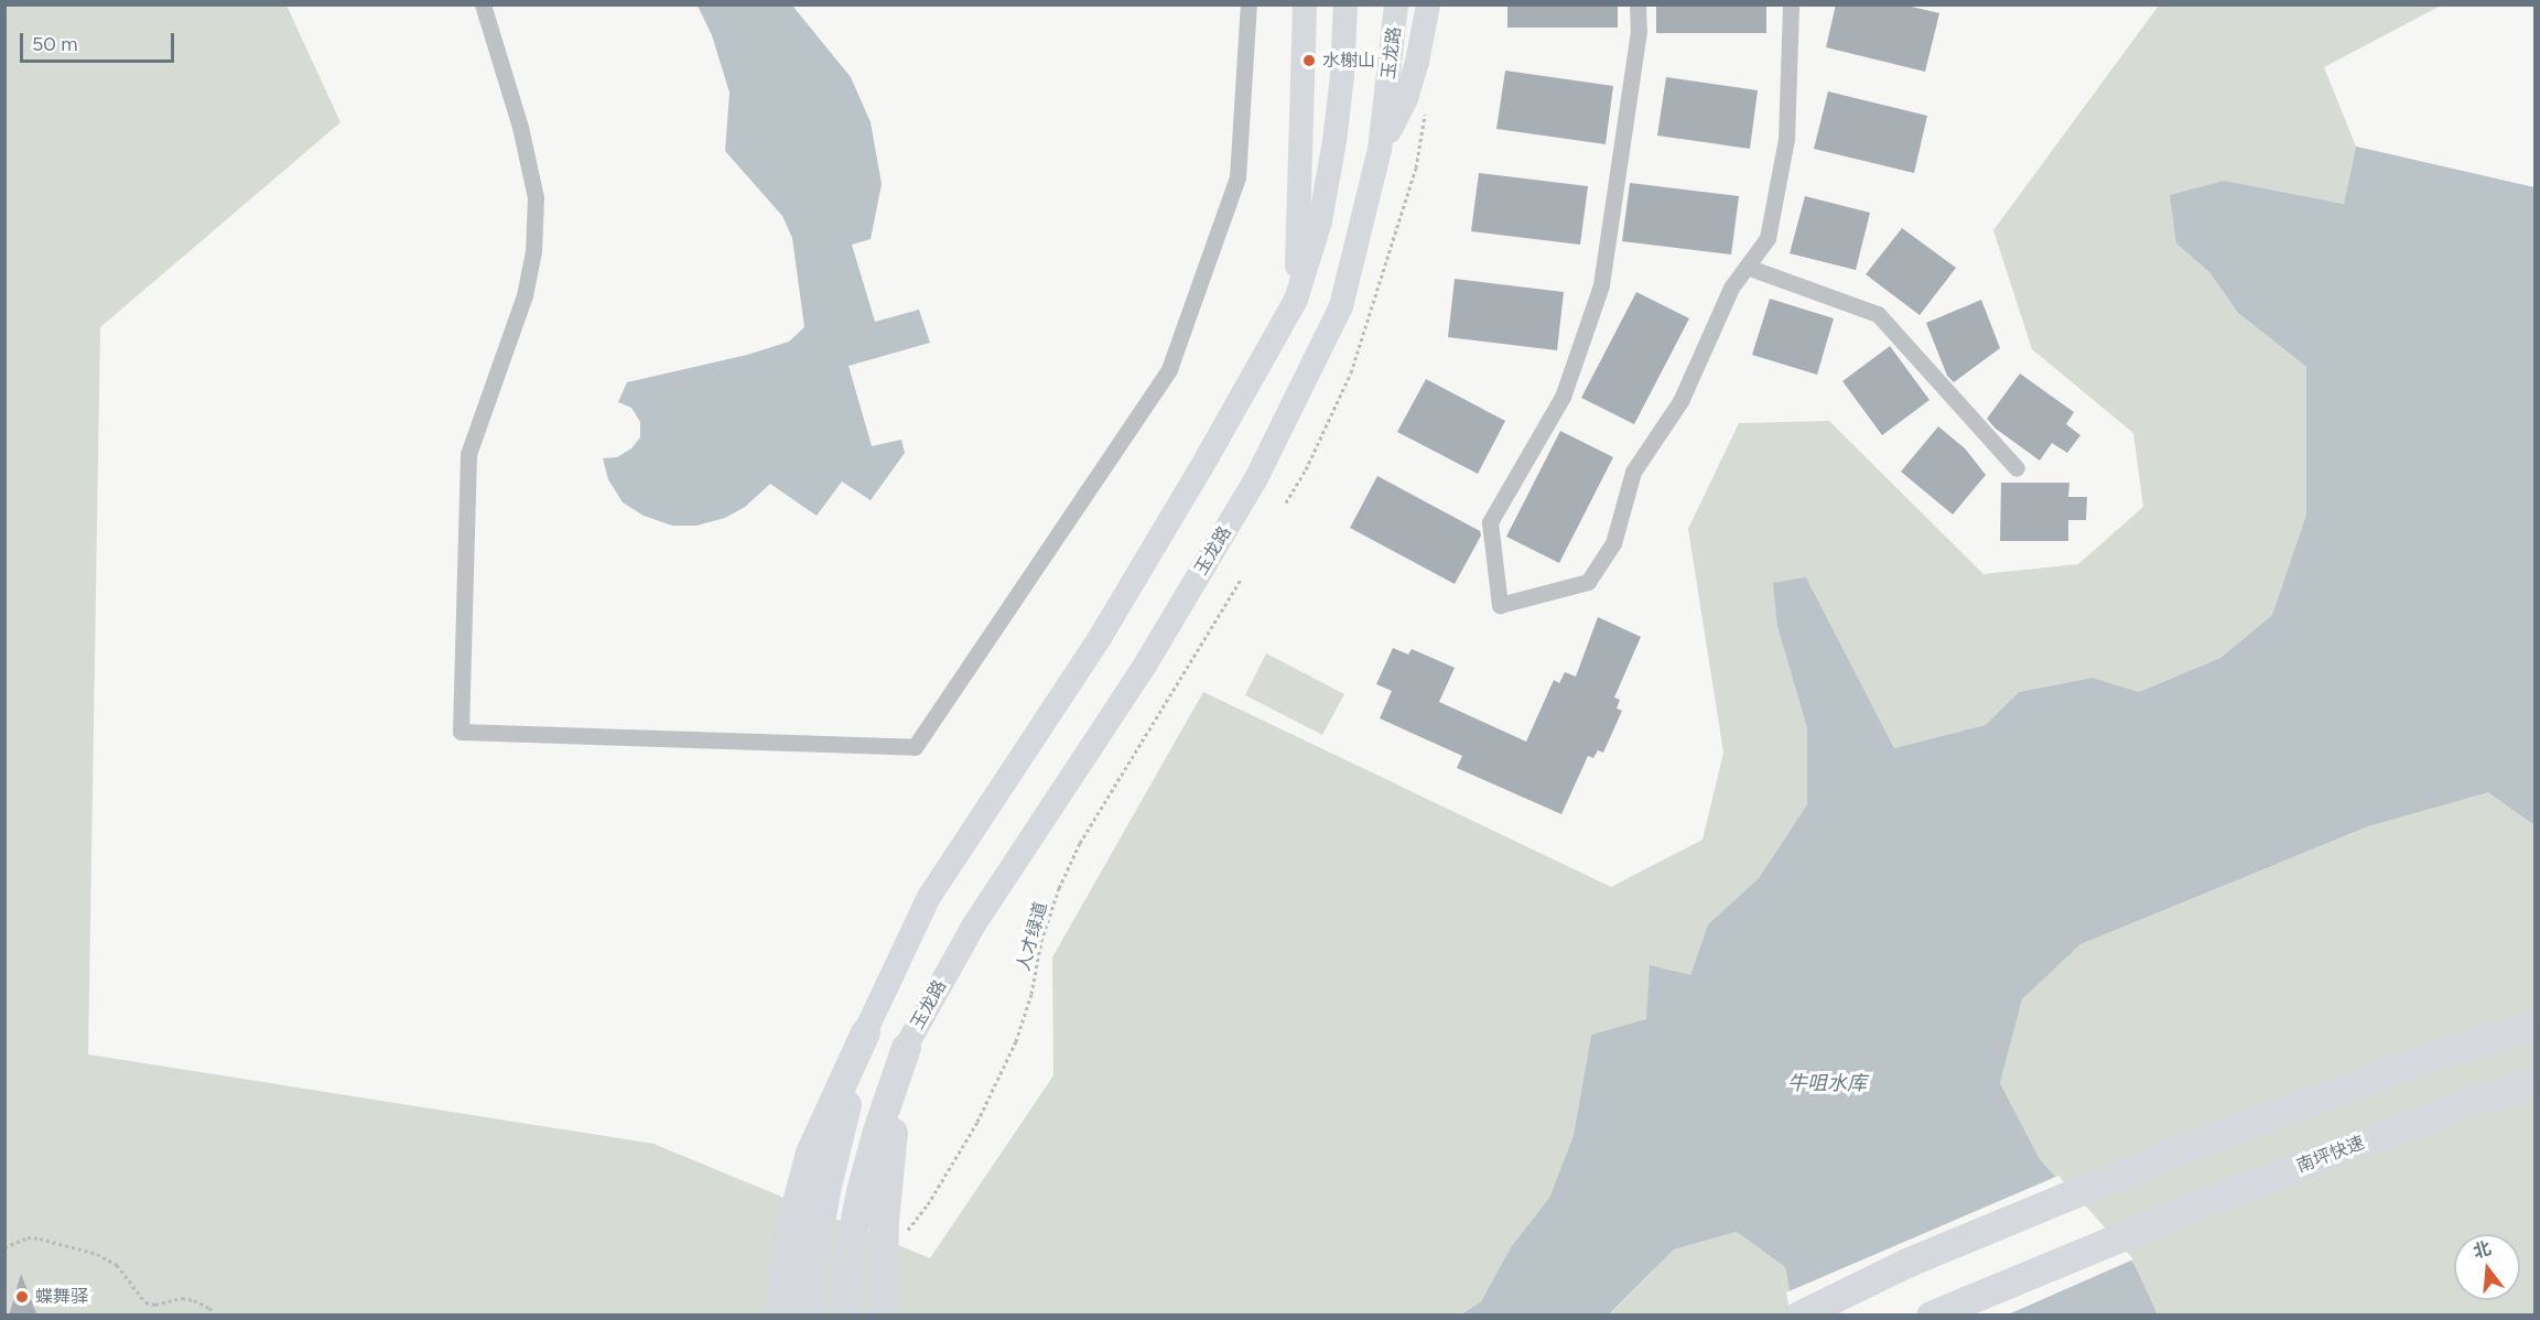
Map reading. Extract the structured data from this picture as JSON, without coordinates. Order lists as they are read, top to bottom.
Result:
{
  "streets": {
    "highway": ["南坪快速"],
    "main road": ["玉龙路"],
    "path": ["人才绿道"]
  },
  "water": ["牛咀水库"],
  "places": ["水榭山", "蝶舞驿"],
  "scale_bar": "50 m",
  "north": "top"
}
